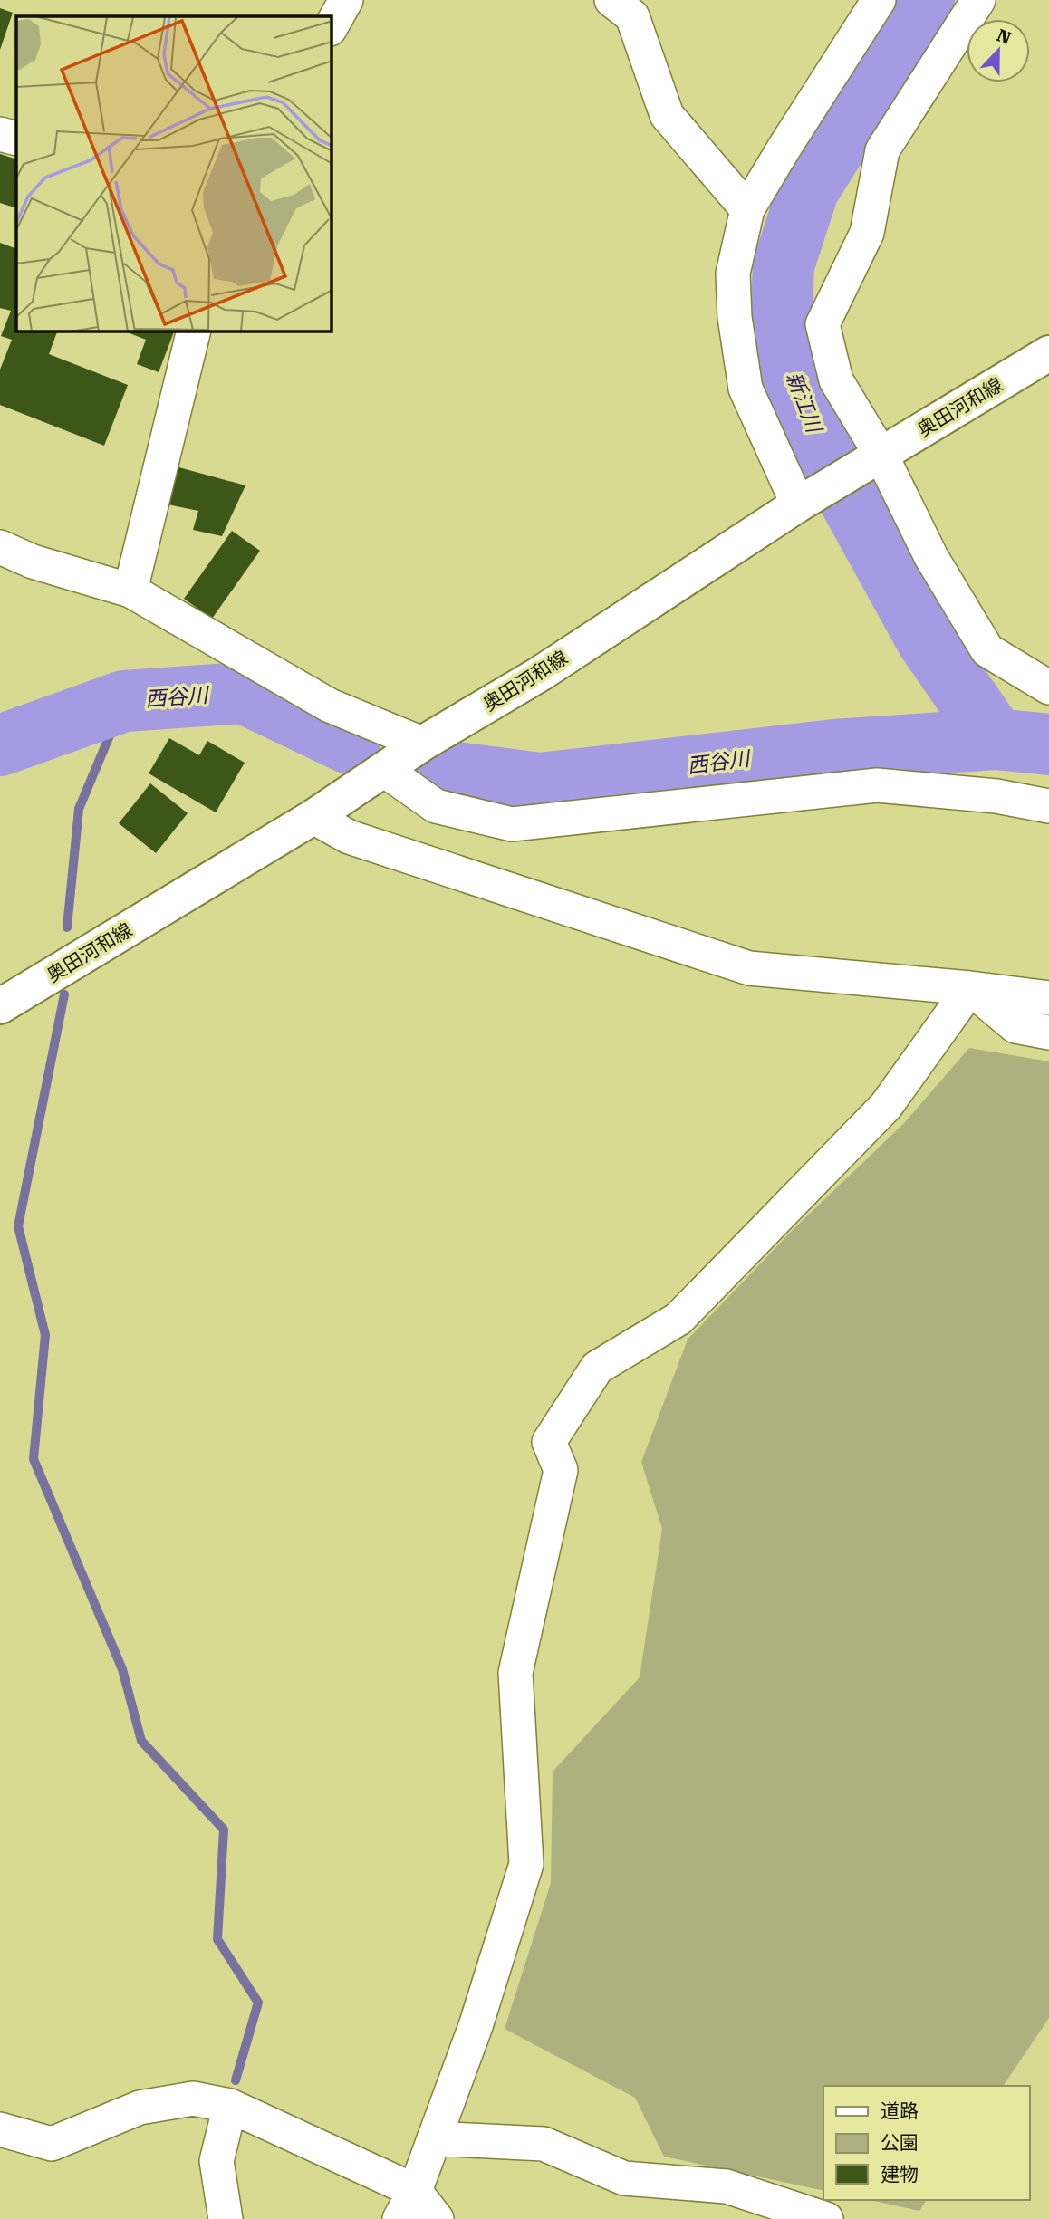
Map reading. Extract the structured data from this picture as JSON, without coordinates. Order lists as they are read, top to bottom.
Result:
{
  "streets": {
    "main road": ["奥田河和線"]
  },
  "water": ["新江川", "西谷川"],
  "legend": ["道路", "公園", "建物"],
  "north": "top"
}
